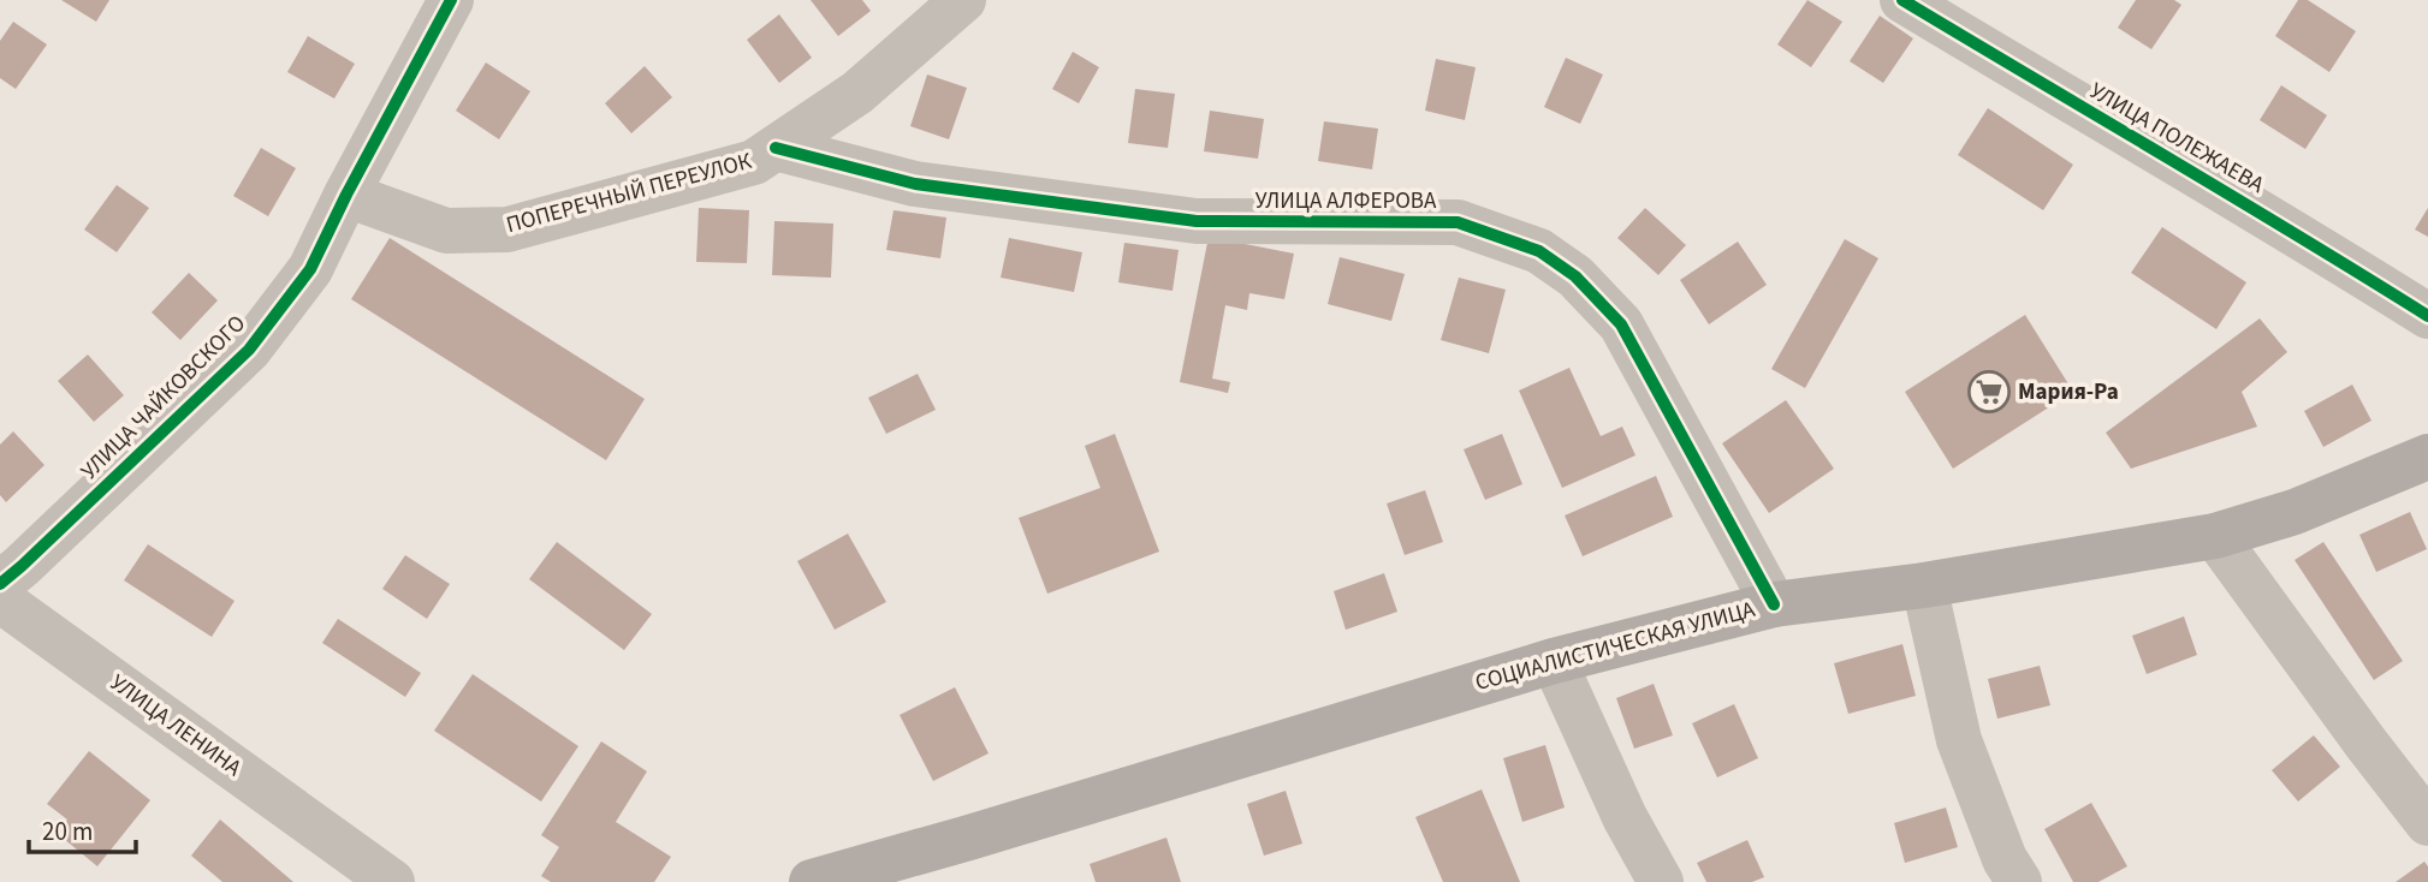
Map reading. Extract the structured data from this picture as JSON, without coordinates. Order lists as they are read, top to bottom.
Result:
{
  "streets": {
    "main road": ["СОЦИАЛИСТИЧЕСКАЯ УЛИЦА"],
    "street": [
      "УЛИЦА ПОЛЕЖАЕВА",
      "ПОПЕРЕЧНЫЙ ПЕРЕУЛОК",
      "УЛИЦА АЛФЕРОВА",
      "УЛИЦА ЧАЙКОВСКОГО",
      "УЛИЦА ЛЕНИНА"
    ]
  },
  "crossings": [
    ["ПОПЕРЕЧНЫЙ ПЕРЕУЛОК", "УЛИЦА АЛФЕРОВА"],
    ["ПОПЕРЕЧНЫЙ ПЕРЕУЛОК", "УЛИЦА ЧАЙКОВСКОГО"],
    ["УЛИЦА АЛФЕРОВА", "СОЦИАЛИСТИЧЕСКАЯ УЛИЦА"]
  ],
  "places": {
    "supermarket": ["Мария-Ра"]
  },
  "scale_bar": "20 m"
}
